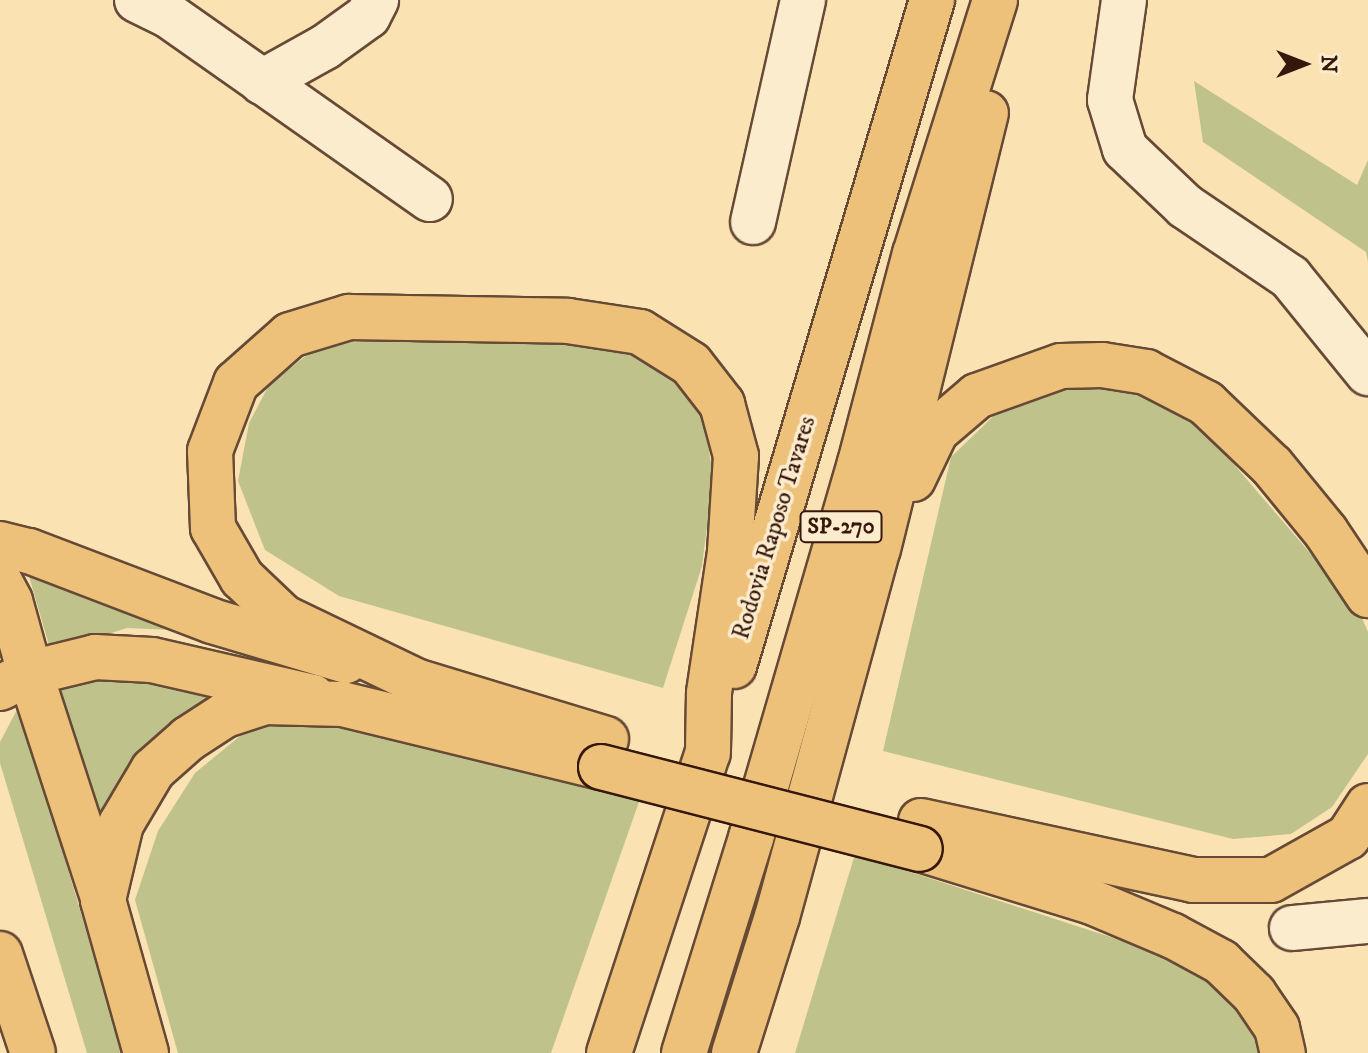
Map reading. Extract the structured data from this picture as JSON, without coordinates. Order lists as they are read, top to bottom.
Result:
{
  "streets": {
    "main road": ["SP-270", "Rodovia Raposo Tavares"]
  },
  "north": "right"
}
